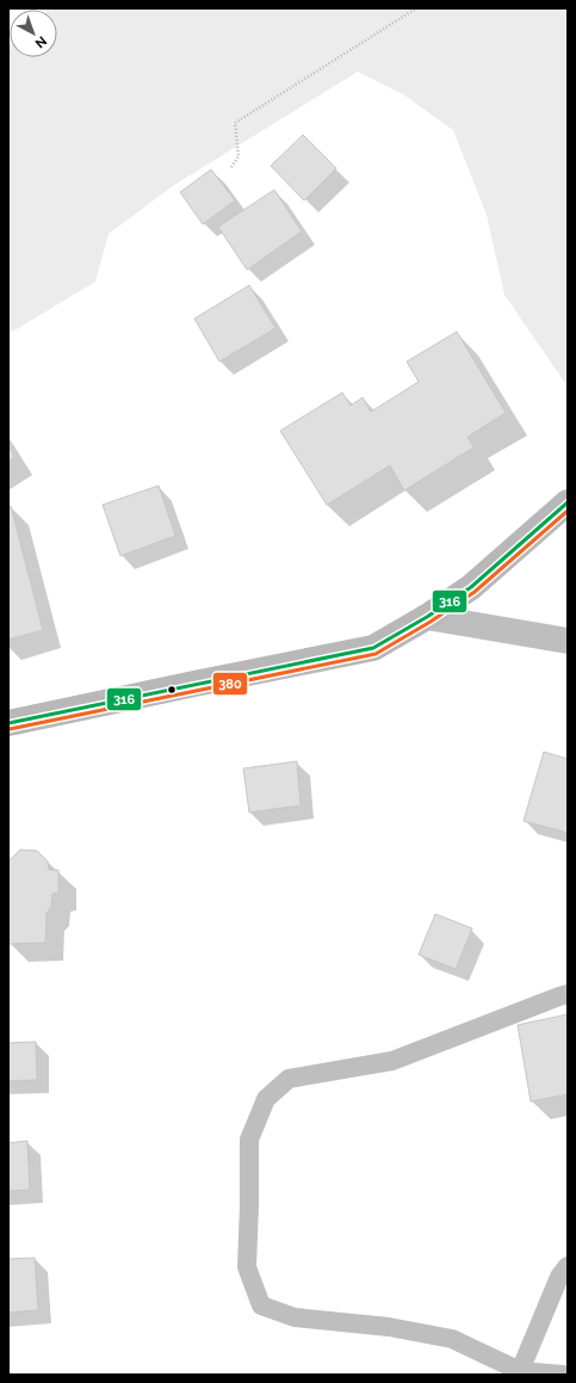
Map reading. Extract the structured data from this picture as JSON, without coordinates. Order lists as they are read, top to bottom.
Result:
{
  "lines": ["transit line 316", "transit line 380"],
  "north": "bottom right"
}
